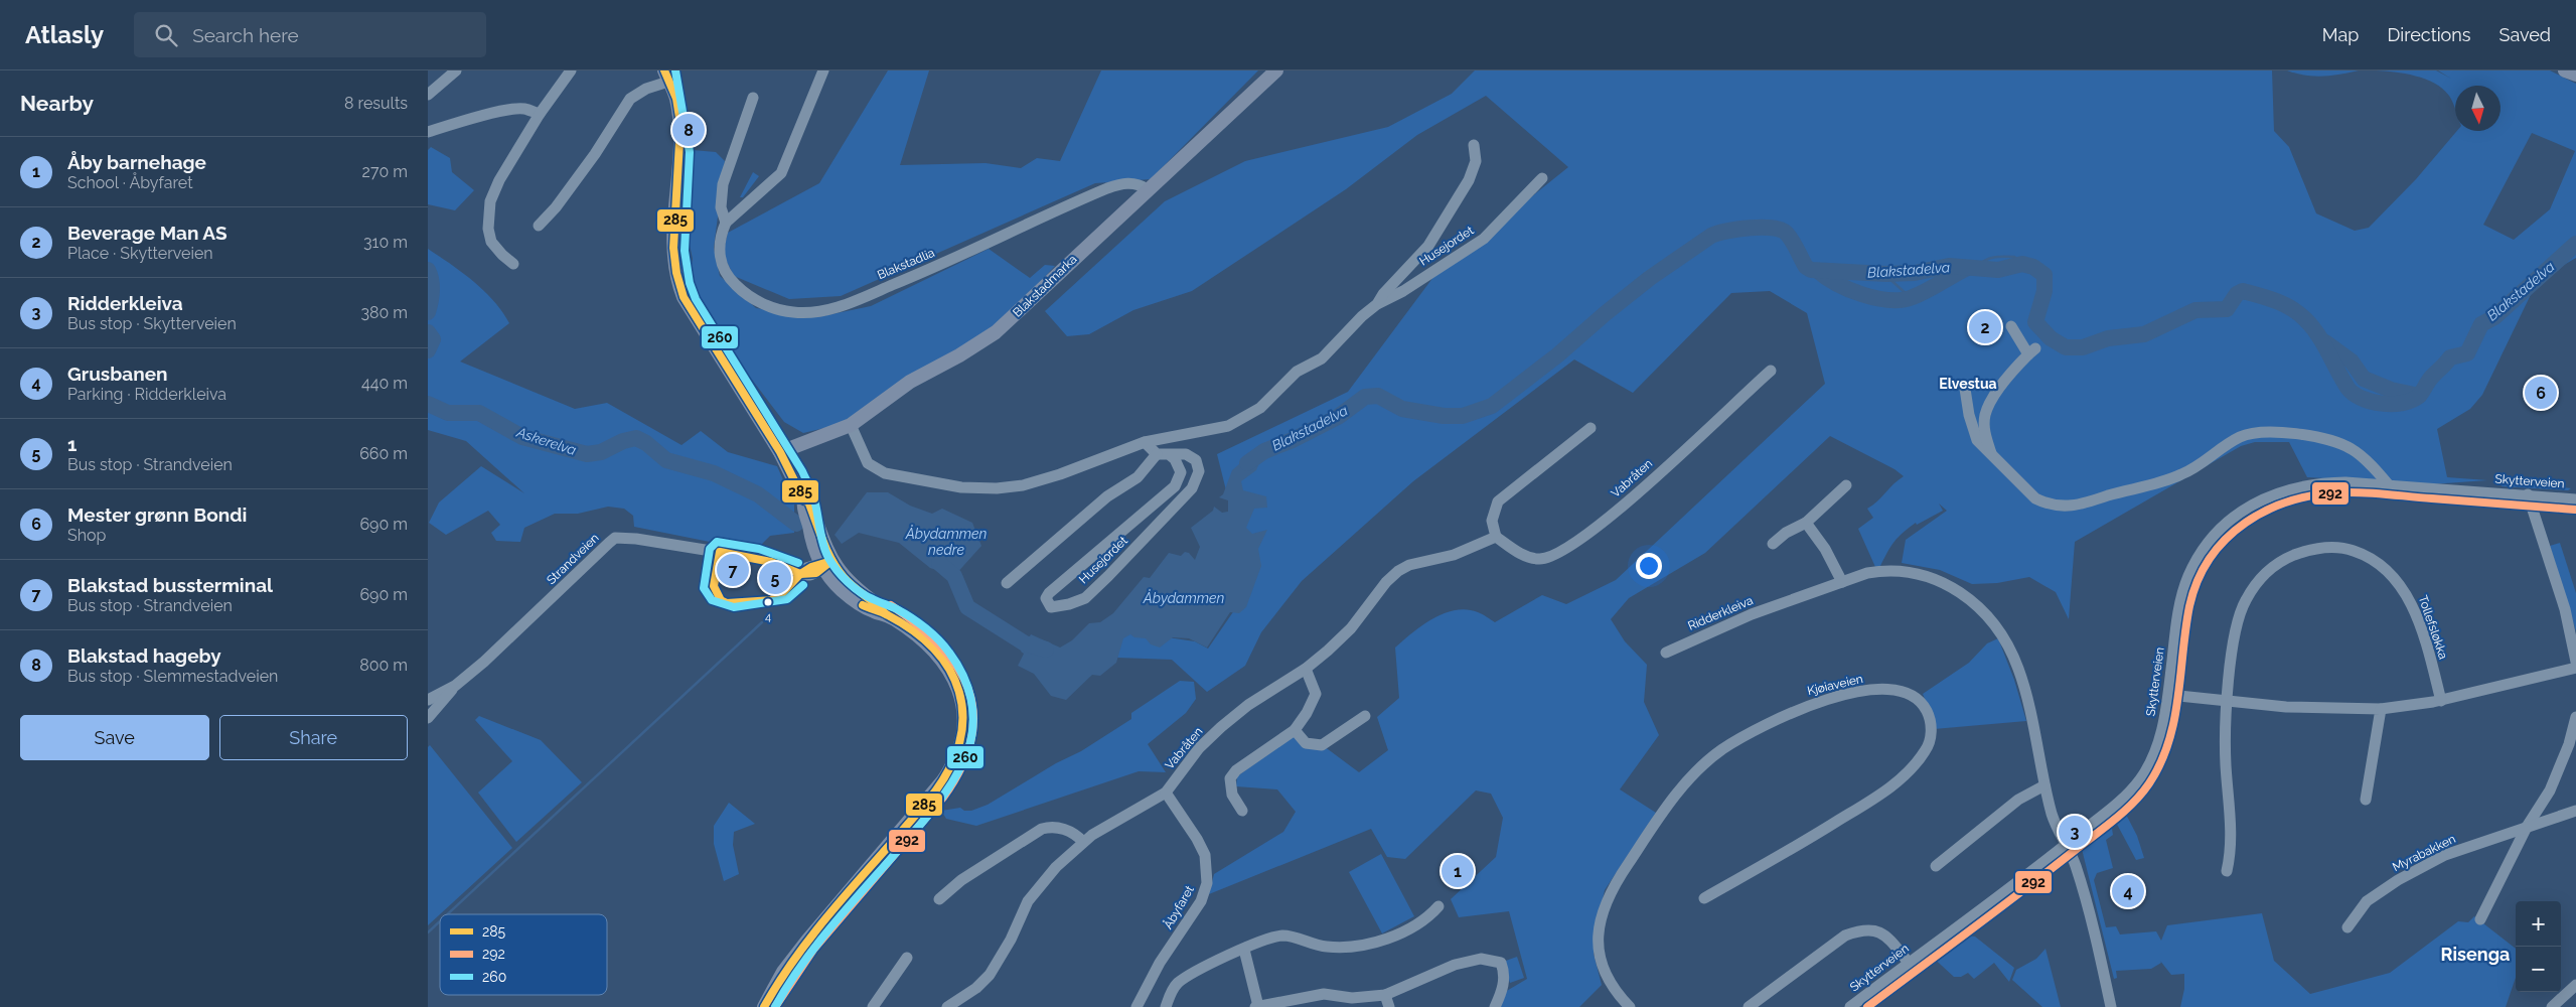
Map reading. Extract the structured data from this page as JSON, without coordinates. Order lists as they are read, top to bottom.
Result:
{
  "streets": {
    "main road": ["Blakstadmarka"],
    "street": [
      "Husejordet",
      "Blakstadlia",
      "Vabråten",
      "Skytterveien",
      "Strandveien",
      "Ridderkleiva",
      "Tollefsløkka",
      "Kjøiaveien",
      "Myrabakken",
      "Åbyfaret"
    ]
  },
  "crossings": [
    ["Husejordet", "Blakstadmarka"],
    ["Blakstadlia", "Blakstadmarka"],
    ["Vabråten", "Åbyfaret"],
    ["Skytterveien", "Ridderkleiva"]
  ],
  "districts": ["Elvestua", "Risenga"],
  "water": [
    "Blakstadelva",
    "Askerelva",
    "Åbydammen nedre",
    "Åbydammen"
  ],
  "places": ["4"],
  "lines": ["transit line 285", "transit line 260", "transit line 292"],
  "legend": ["285", "292", "260"],
  "north": "bottom",
  "page": {
    "header": "Atlasly",
    "search": "Search here",
    "nav": ["Map", "Directions", "Saved"],
    "heading": ["Nearby", "8 results"],
    "pins": [
      "8",
      "2",
      "6",
      "7",
      "5",
      "3",
      "1",
      "4"
    ],
    "list": [
      {
        "mark": "1",
        "name": "Åby barnehage",
        "note": "School · Åbyfaret",
        "value": "270 m"
      },
      {
        "mark": "2",
        "name": "Beverage Man AS",
        "note": "Place · Skytterveien",
        "value": "310 m"
      },
      {
        "mark": "3",
        "name": "Ridderkleiva",
        "note": "Bus stop · Skytterveien",
        "value": "380 m"
      },
      {
        "mark": "4",
        "name": "Grusbanen",
        "note": "Parking · Ridderkleiva",
        "value": "440 m"
      },
      {
        "mark": "5",
        "name": "1",
        "note": "Bus stop · Strandveien",
        "value": "660 m"
      },
      {
        "mark": "6",
        "name": "Mester grønn Bondi",
        "note": "Shop",
        "value": "690 m"
      },
      {
        "mark": "7",
        "name": "Blakstad bussterminal",
        "note": "Bus stop · Strandveien",
        "value": "690 m"
      },
      {
        "mark": "8",
        "name": "Blakstad hageby",
        "note": "Bus stop · Slemmestadveien",
        "value": "800 m"
      }
    ],
    "buttons": ["Save", "Share"],
    "map_buttons": ["+", "−"]
  }
}
